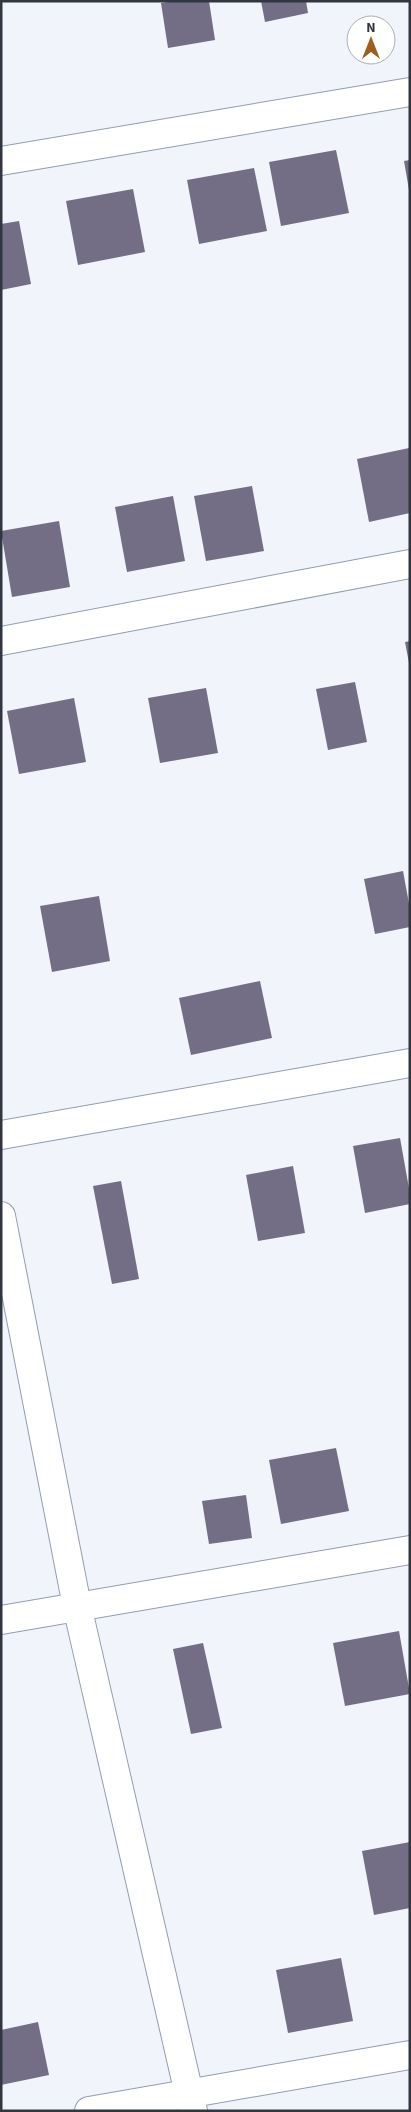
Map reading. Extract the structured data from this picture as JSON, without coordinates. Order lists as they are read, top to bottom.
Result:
{
  "north": "top"
}
